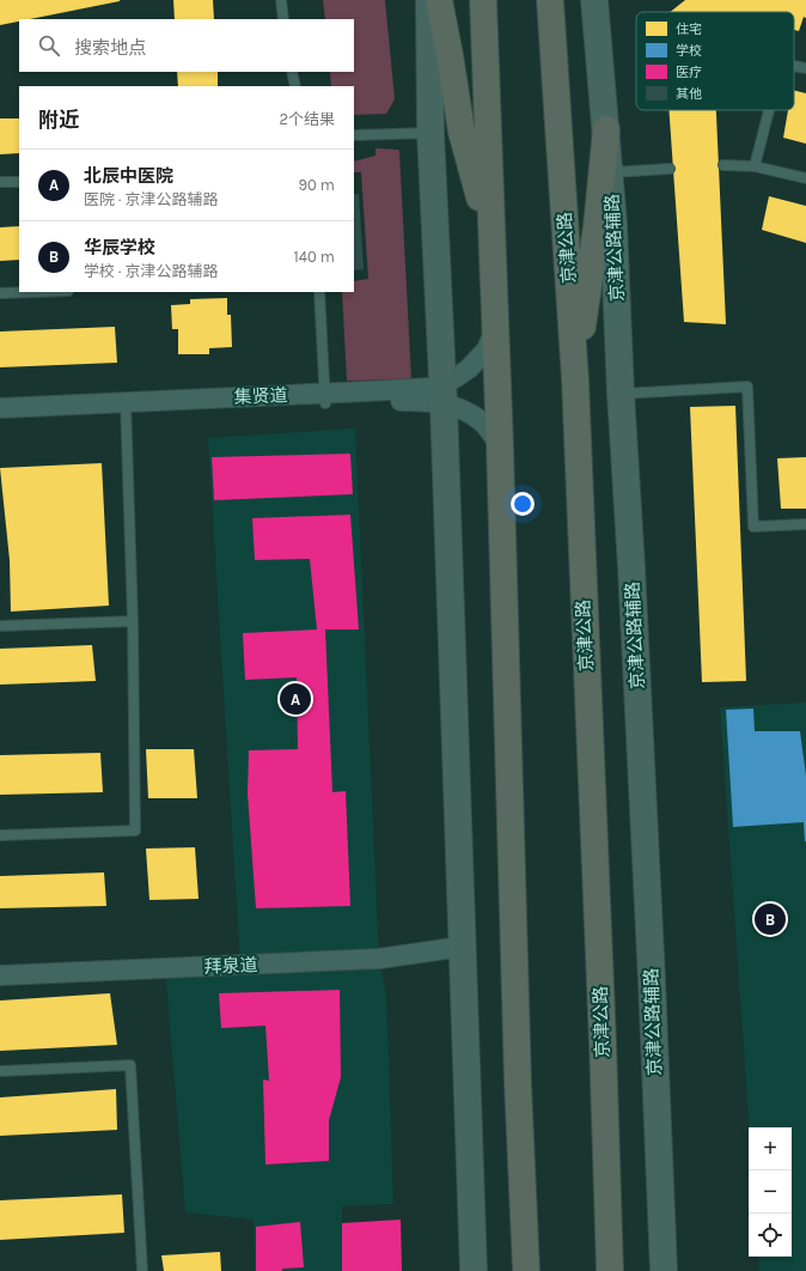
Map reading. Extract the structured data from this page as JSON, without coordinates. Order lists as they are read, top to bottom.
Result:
{
  "streets": {
    "highway": ["京津公路"],
    "main road": ["京津公路辅路"],
    "street": ["集贤道", "拜泉道"]
  },
  "legend": [
    "住宅",
    "学校",
    "医疗",
    "其他"
  ],
  "page": {
    "search": "搜索地点",
    "heading": ["附近", "2个结果"],
    "list": [
      {
        "mark": "A",
        "name": "北辰中医院",
        "note": "医院 · 京津公路辅路",
        "value": "90 m"
      },
      {
        "mark": "B",
        "name": "华辰学校",
        "note": "学校 · 京津公路辅路",
        "value": "140 m"
      }
    ],
    "pins": ["A", "B"],
    "map_buttons": ["+", "−"]
  }
}
